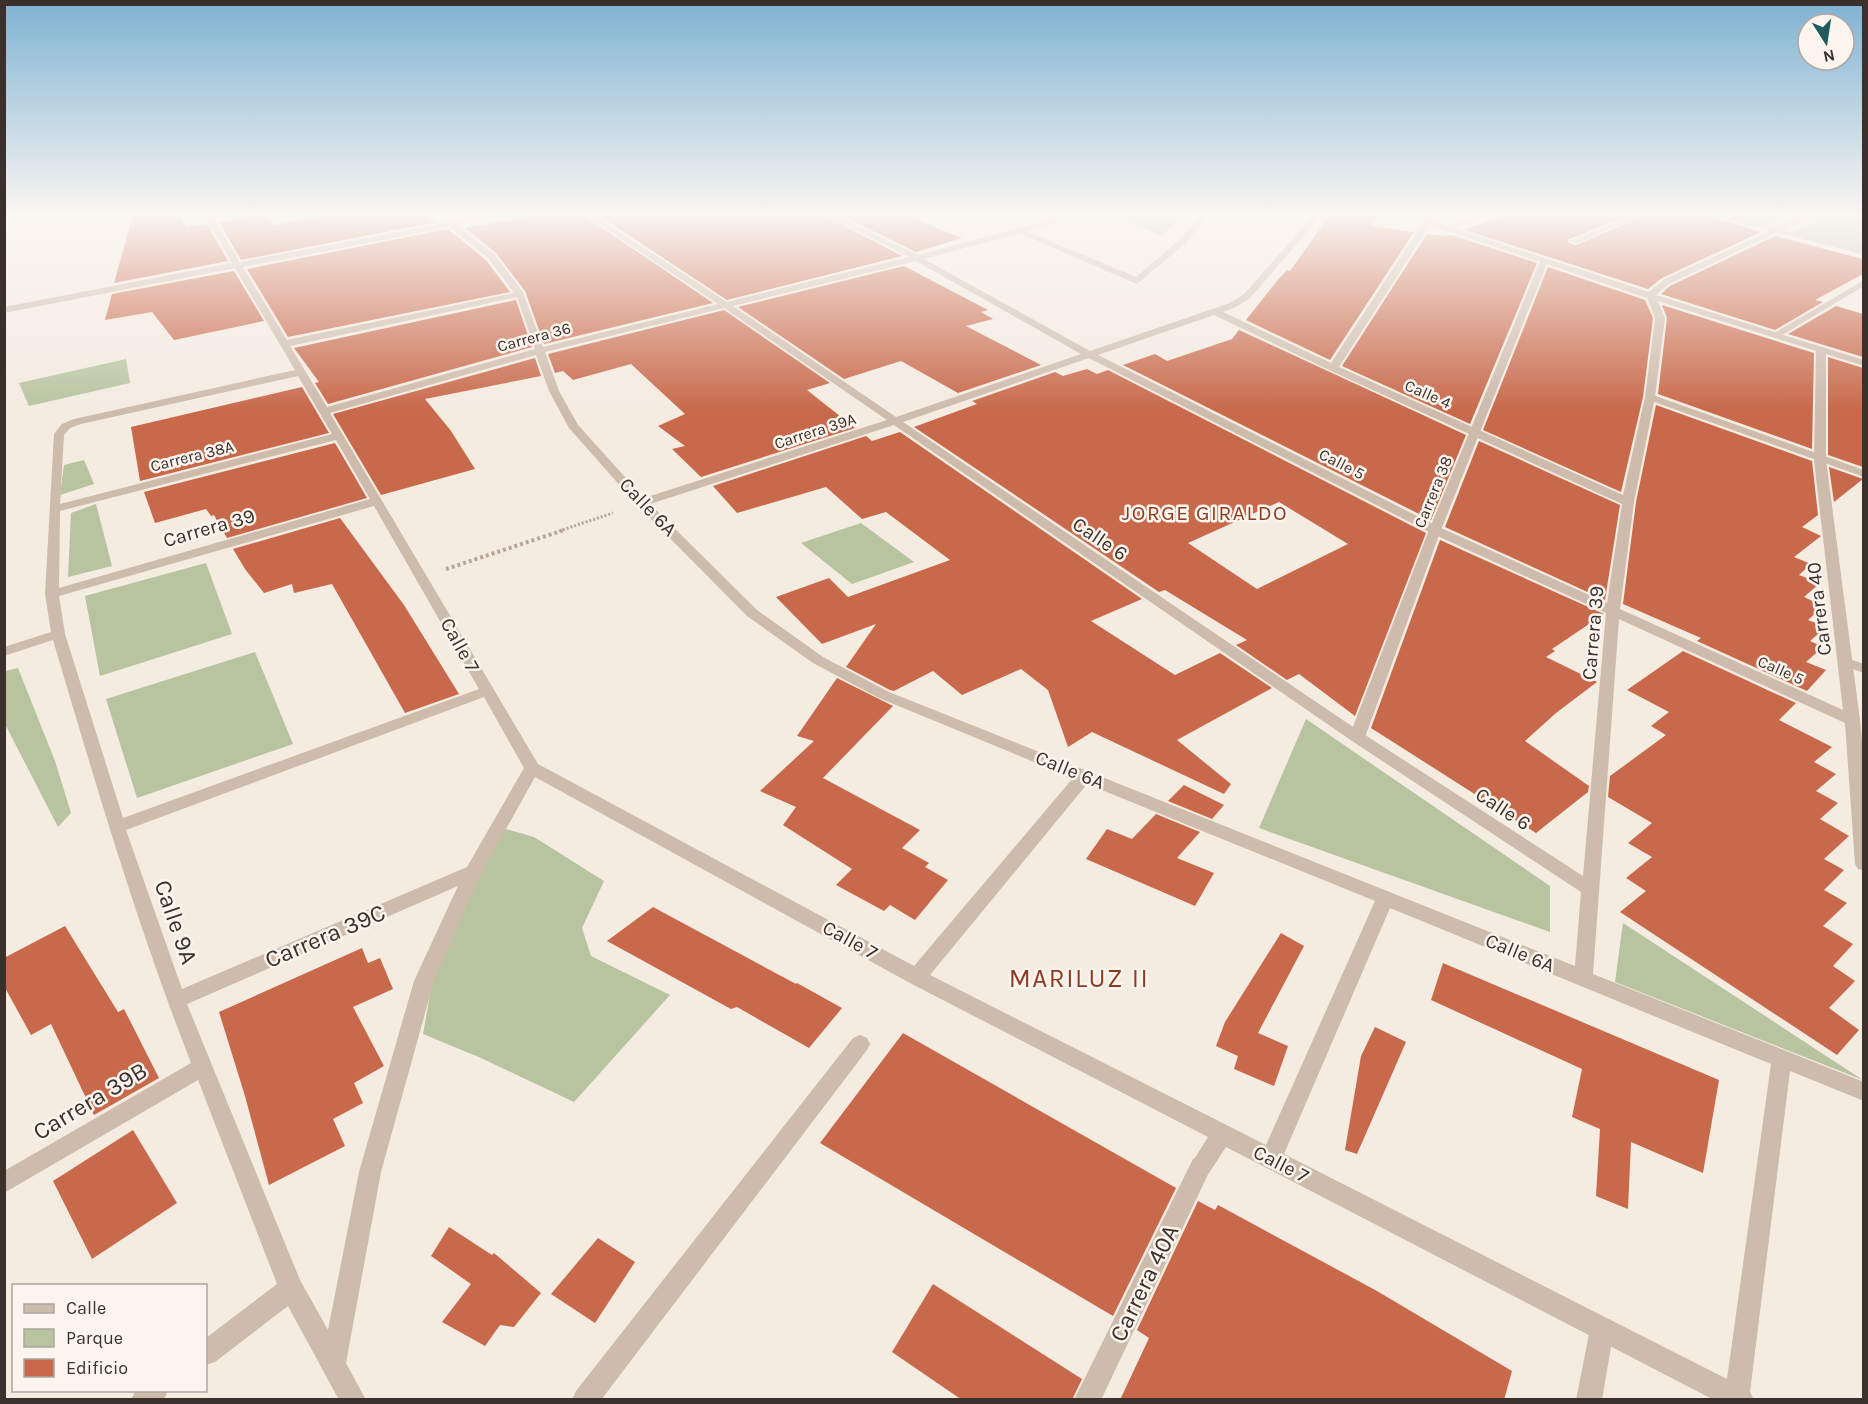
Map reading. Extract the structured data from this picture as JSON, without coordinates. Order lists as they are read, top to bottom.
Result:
{
  "streets": {
    "street": [
      "Carrera 36",
      "Calle 4",
      "Carrera 39A",
      "Carrera 38A",
      "Calle 5",
      "Carrera 38",
      "Calle 6A",
      "Carrera 39",
      "Calle 6",
      "Carrera 40",
      "Calle 7",
      "Calle 9A",
      "Carrera 39C",
      "Carrera 39B",
      "Carrera 40A"
    ]
  },
  "crossings": [
    ["Carrera 36", "Calle 6A"],
    ["Carrera 36", "Calle 6"],
    ["Carrera 36", "Calle 7"],
    ["Calle 4", "Carrera 39A"],
    ["Calle 4", "Carrera 38"],
    ["Calle 4", "Carrera 39"],
    ["Carrera 39A", "Calle 5"],
    ["Carrera 39A", "Calle 6A"],
    ["Carrera 39A", "Calle 6"],
    ["Carrera 38A", "Calle 7"],
    ["Carrera 38A", "Calle 9A"],
    ["Calle 5", "Carrera 38"],
    ["Calle 5", "Carrera 39"],
    ["Calle 5", "Carrera 40"],
    ["Carrera 38", "Calle 6"],
    ["Calle 6A", "Carrera 39"],
    ["Carrera 39", "Calle 6"],
    ["Carrera 39", "Calle 7"],
    ["Carrera 39", "Calle 9A"],
    ["Calle 7", "Calle 9A"],
    ["Calle 7", "Carrera 40A"],
    ["Calle 9A", "Carrera 39C"],
    ["Calle 9A", "Carrera 39B"]
  ],
  "districts": ["JORGE GIRALDO", "MARILUZ II"],
  "legend": ["Calle", "Parque", "Edificio"],
  "north": "bottom"
}
